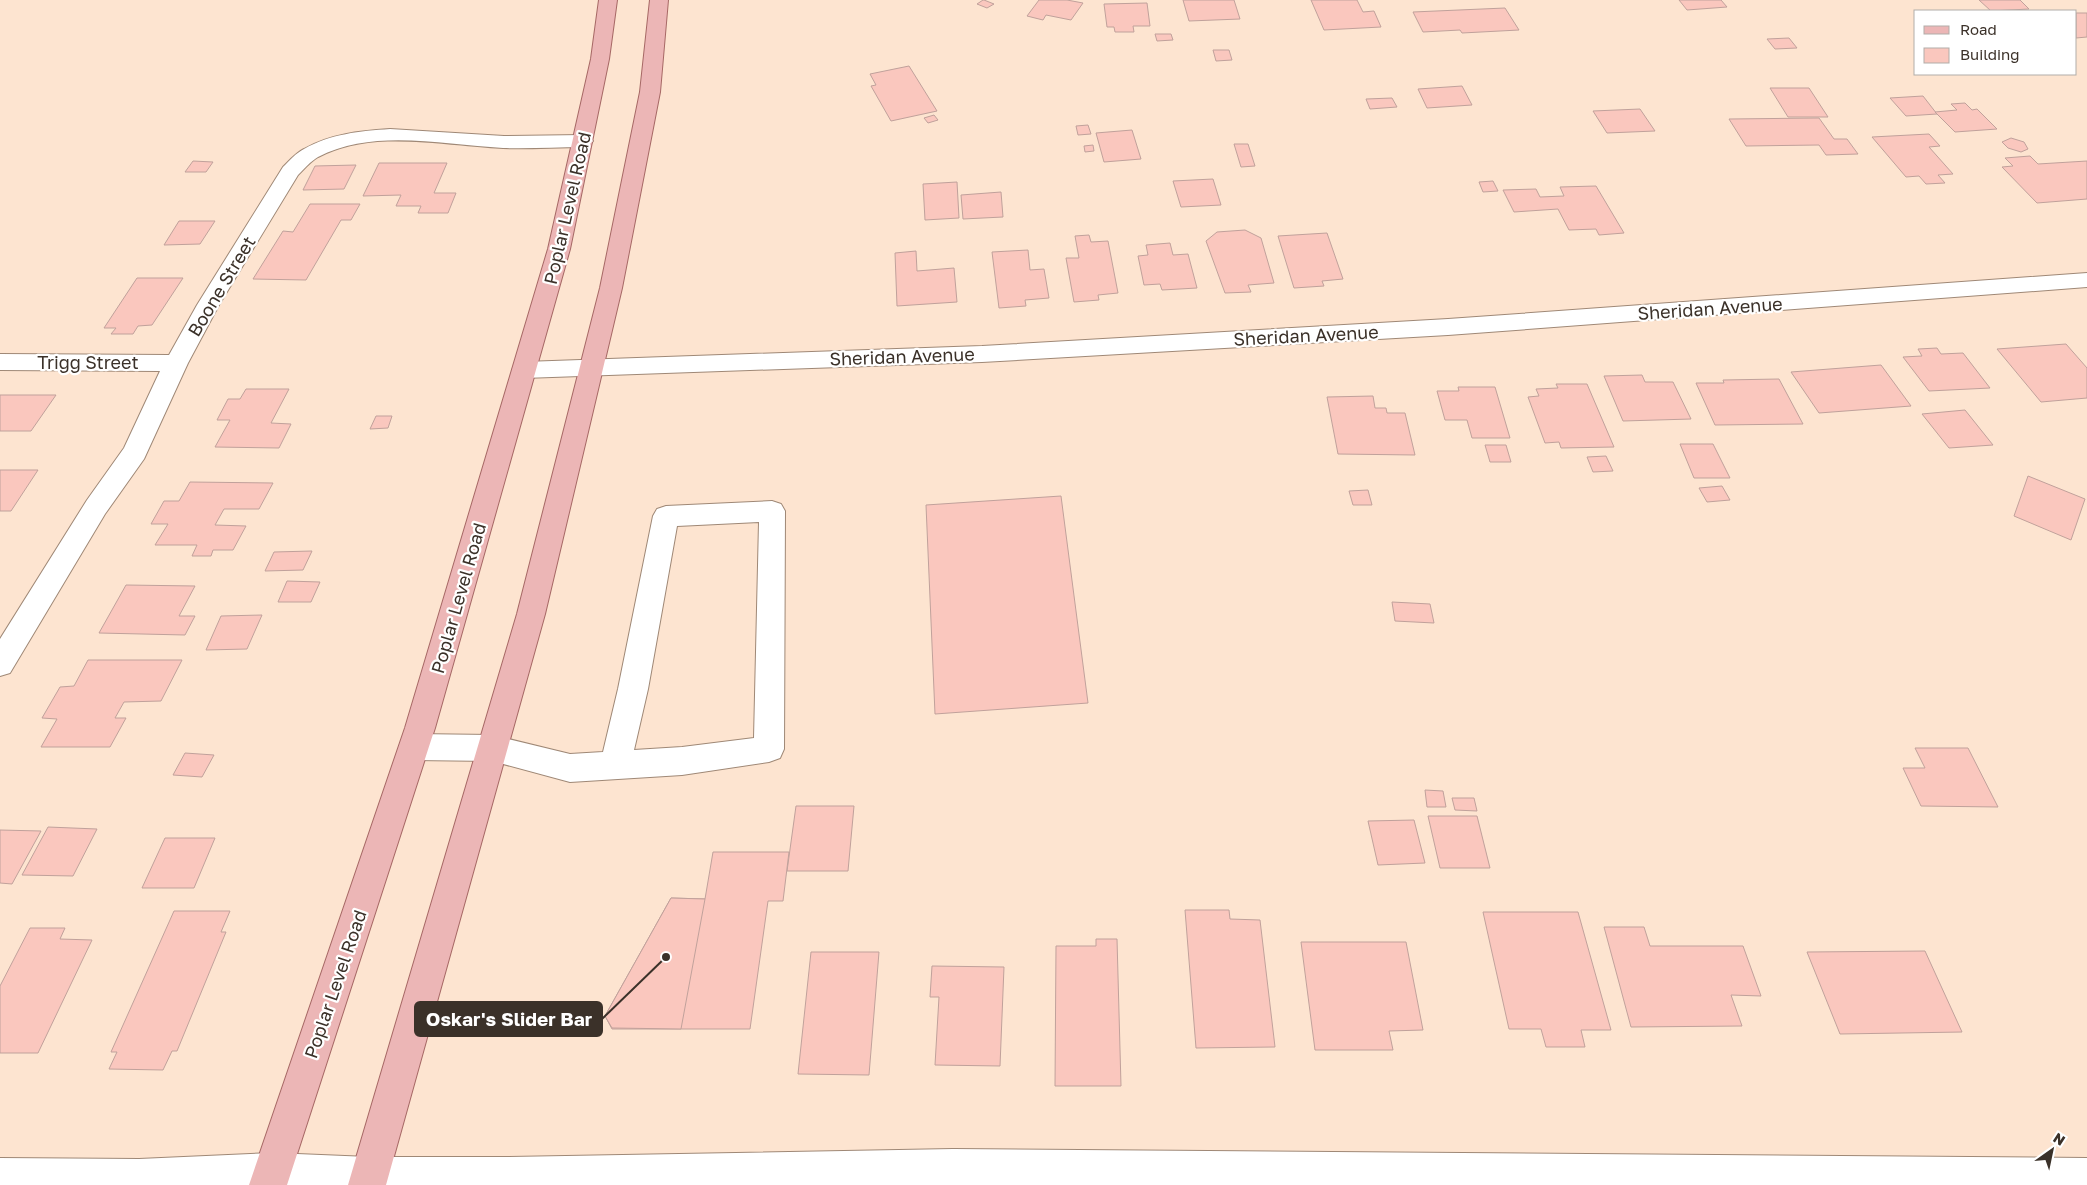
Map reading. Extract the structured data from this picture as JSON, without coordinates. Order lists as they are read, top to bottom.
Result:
{
  "streets": {
    "main road": ["Poplar Level Road"],
    "street": ["Boone Street", "Sheridan Avenue", "Trigg Street"]
  },
  "crossings": [
    ["Poplar Level Road", "Boone Street"],
    ["Poplar Level Road", "Sheridan Avenue"],
    ["Boone Street", "Trigg Street"]
  ],
  "places": ["Oskar's Slider Bar"],
  "legend": ["Road", "Building"],
  "north": "top right"
}
